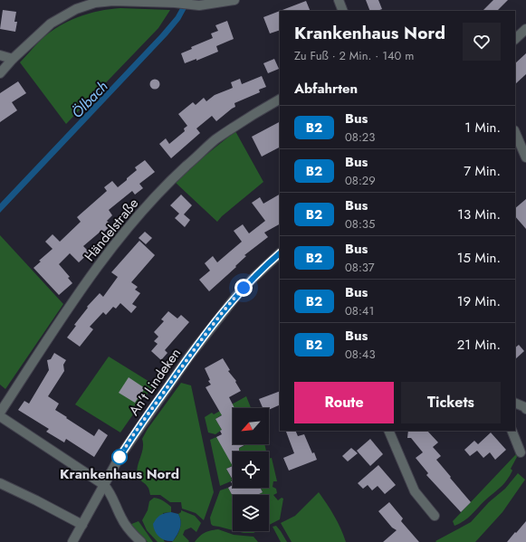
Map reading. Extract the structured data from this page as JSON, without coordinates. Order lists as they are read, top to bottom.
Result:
{
  "streets": {
    "street": ["Händelstraße", "An't Lindeken"]
  },
  "water": ["Ölbach"],
  "places": ["Krankenhaus Nord"],
  "lines": ["bus line B2"],
  "north": "bottom left",
  "page": {
    "heading": [
      ["Krankenhaus Nord", "Zu Fuß · 2 Min. · 140 m"],
      "Abfahrten"
    ],
    "list": [
      {
        "mark": "B2",
        "name": "Bus",
        "note": "08:23",
        "value": "1 Min."
      },
      {
        "mark": "B2",
        "name": "Bus",
        "note": "08:29",
        "value": "7 Min."
      },
      {
        "mark": "B2",
        "name": "Bus",
        "note": "08:35",
        "value": "13 Min."
      },
      {
        "mark": "B2",
        "name": "Bus",
        "note": "08:37",
        "value": "15 Min."
      },
      {
        "mark": "B2",
        "name": "Bus",
        "note": "08:41",
        "value": "19 Min."
      },
      {
        "mark": "B2",
        "name": "Bus",
        "note": "08:43",
        "value": "21 Min."
      }
    ],
    "buttons": ["Route", "Tickets"]
  }
}
